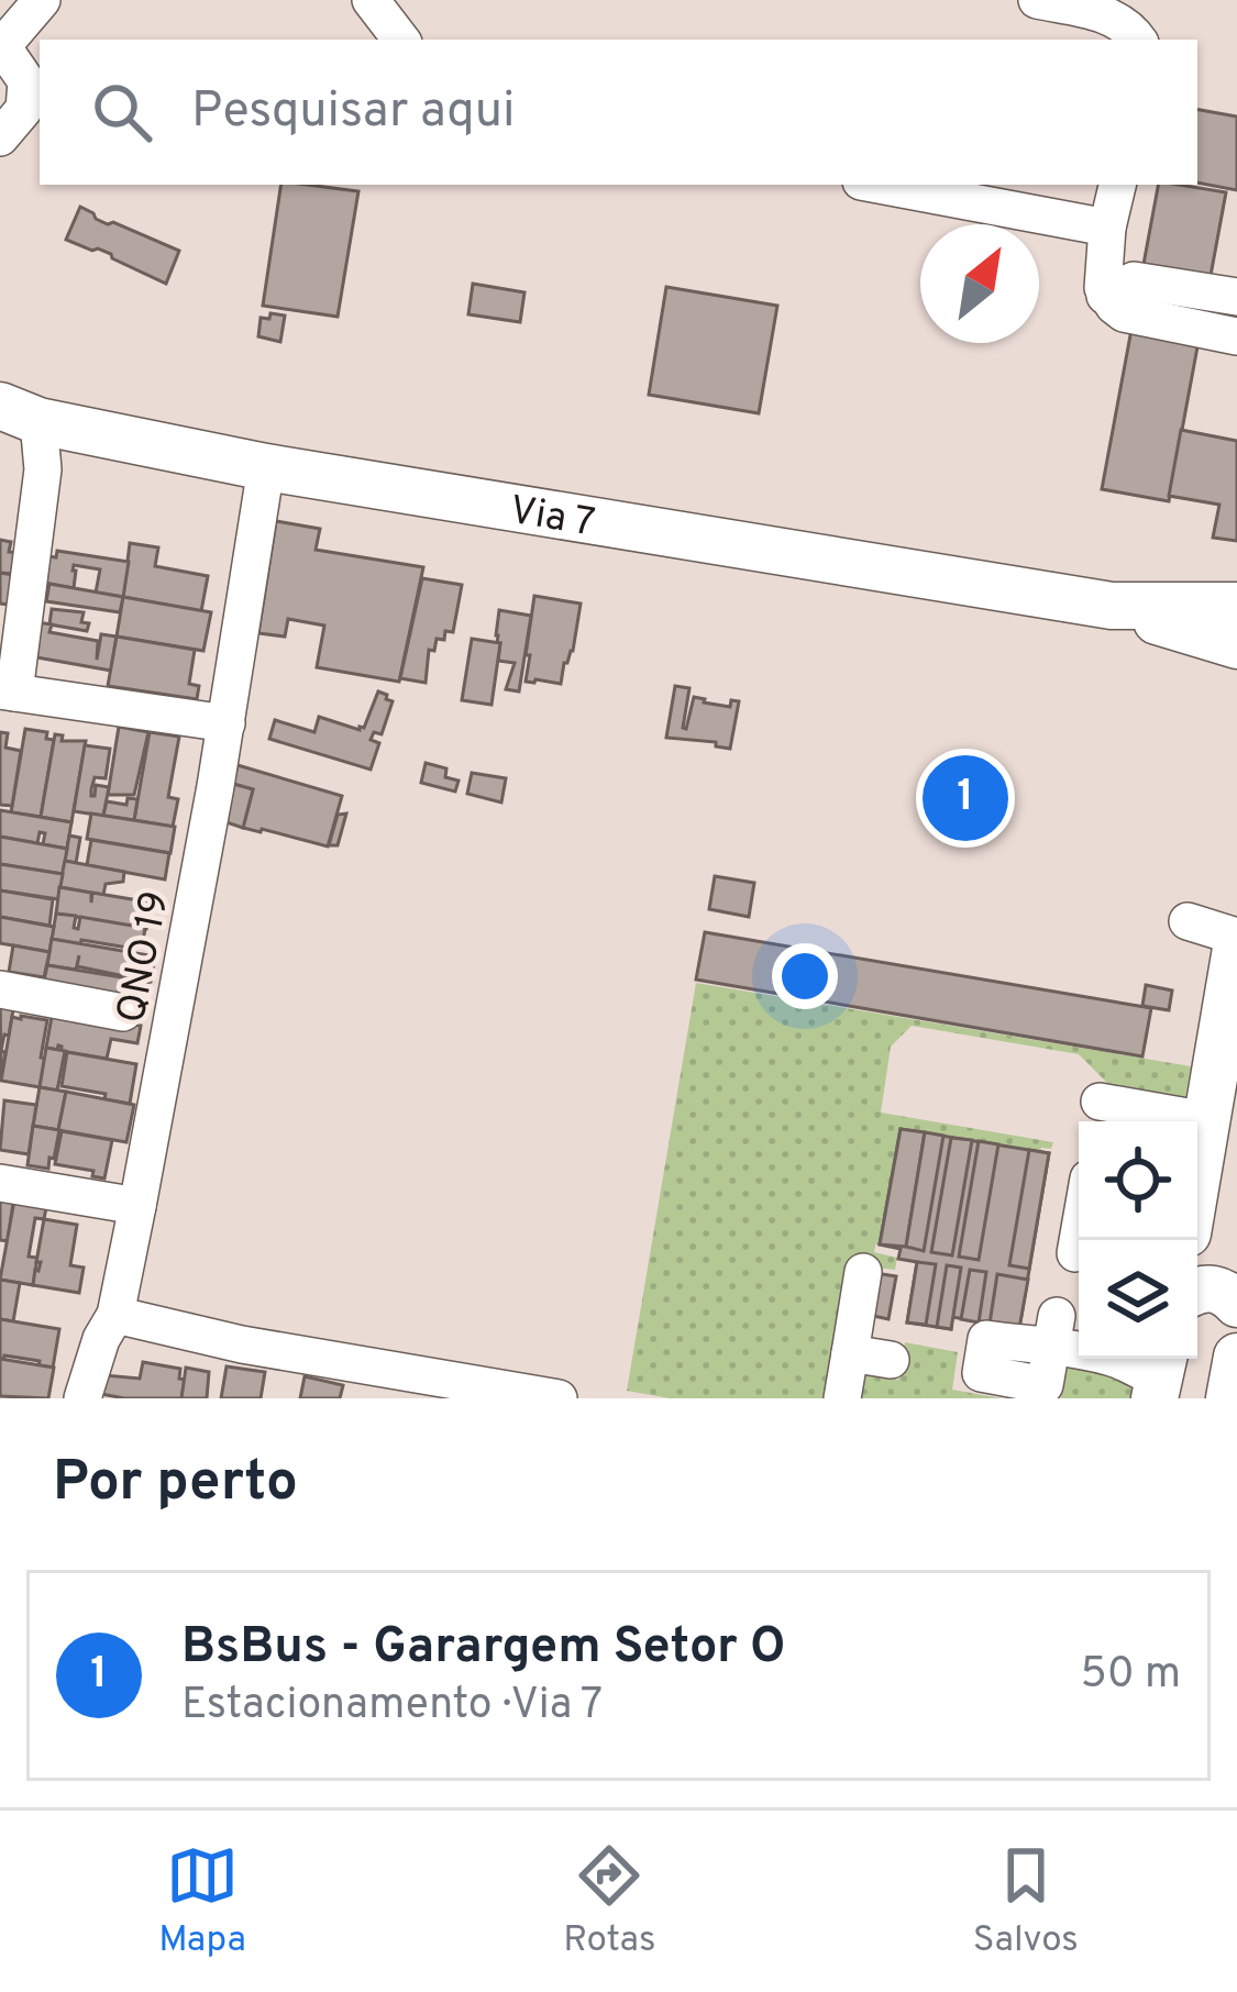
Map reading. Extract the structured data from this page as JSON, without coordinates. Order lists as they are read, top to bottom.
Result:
{
  "streets": {
    "main road": ["Via 7"],
    "street": ["QNO 19"]
  },
  "crossings": [
    ["Via 7", "QNO 19"]
  ],
  "north": "top right",
  "page": {
    "search": "Pesquisar aqui",
    "pins": "1",
    "heading": "Por perto",
    "list": [
      {
        "mark": "1",
        "name": "BsBus - Garargem Setor O",
        "note": "Estacionamento · Via 7",
        "value": "50 m"
      }
    ],
    "nav": ["Mapa", "Rotas", "Salvos"]
  }
}
